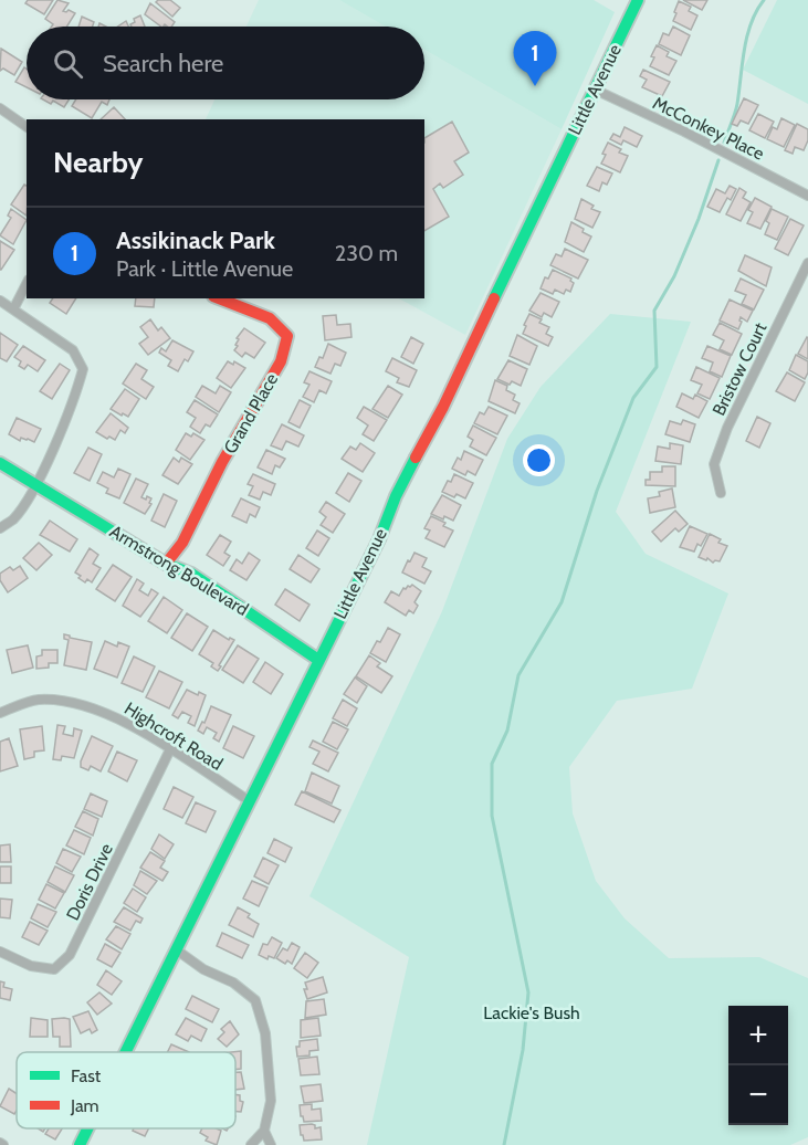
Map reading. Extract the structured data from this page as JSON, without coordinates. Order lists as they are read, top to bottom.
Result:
{
  "streets": {
    "street": [
      "Little Avenue",
      "McConkey Place",
      "Bristow Court",
      "Grand Place",
      "Armstrong Boulevard",
      "Highcroft Road",
      "Doris Drive"
    ]
  },
  "crossings": [
    ["Little Avenue", "McConkey Place"],
    ["Little Avenue", "Armstrong Boulevard"],
    ["Little Avenue", "Highcroft Road"],
    ["Grand Place", "Armstrong Boulevard"],
    ["Highcroft Road", "Doris Drive"]
  ],
  "parks": ["Lackie's Bush"],
  "legend": ["Fast", "Jam"],
  "page": {
    "search": "Search here",
    "pins": "1",
    "heading": "Nearby",
    "list": [
      {
        "mark": "1",
        "name": "Assikinack Park",
        "note": "Park · Little Avenue",
        "value": "230 m"
      }
    ],
    "map_buttons": ["+", "−"]
  }
}
